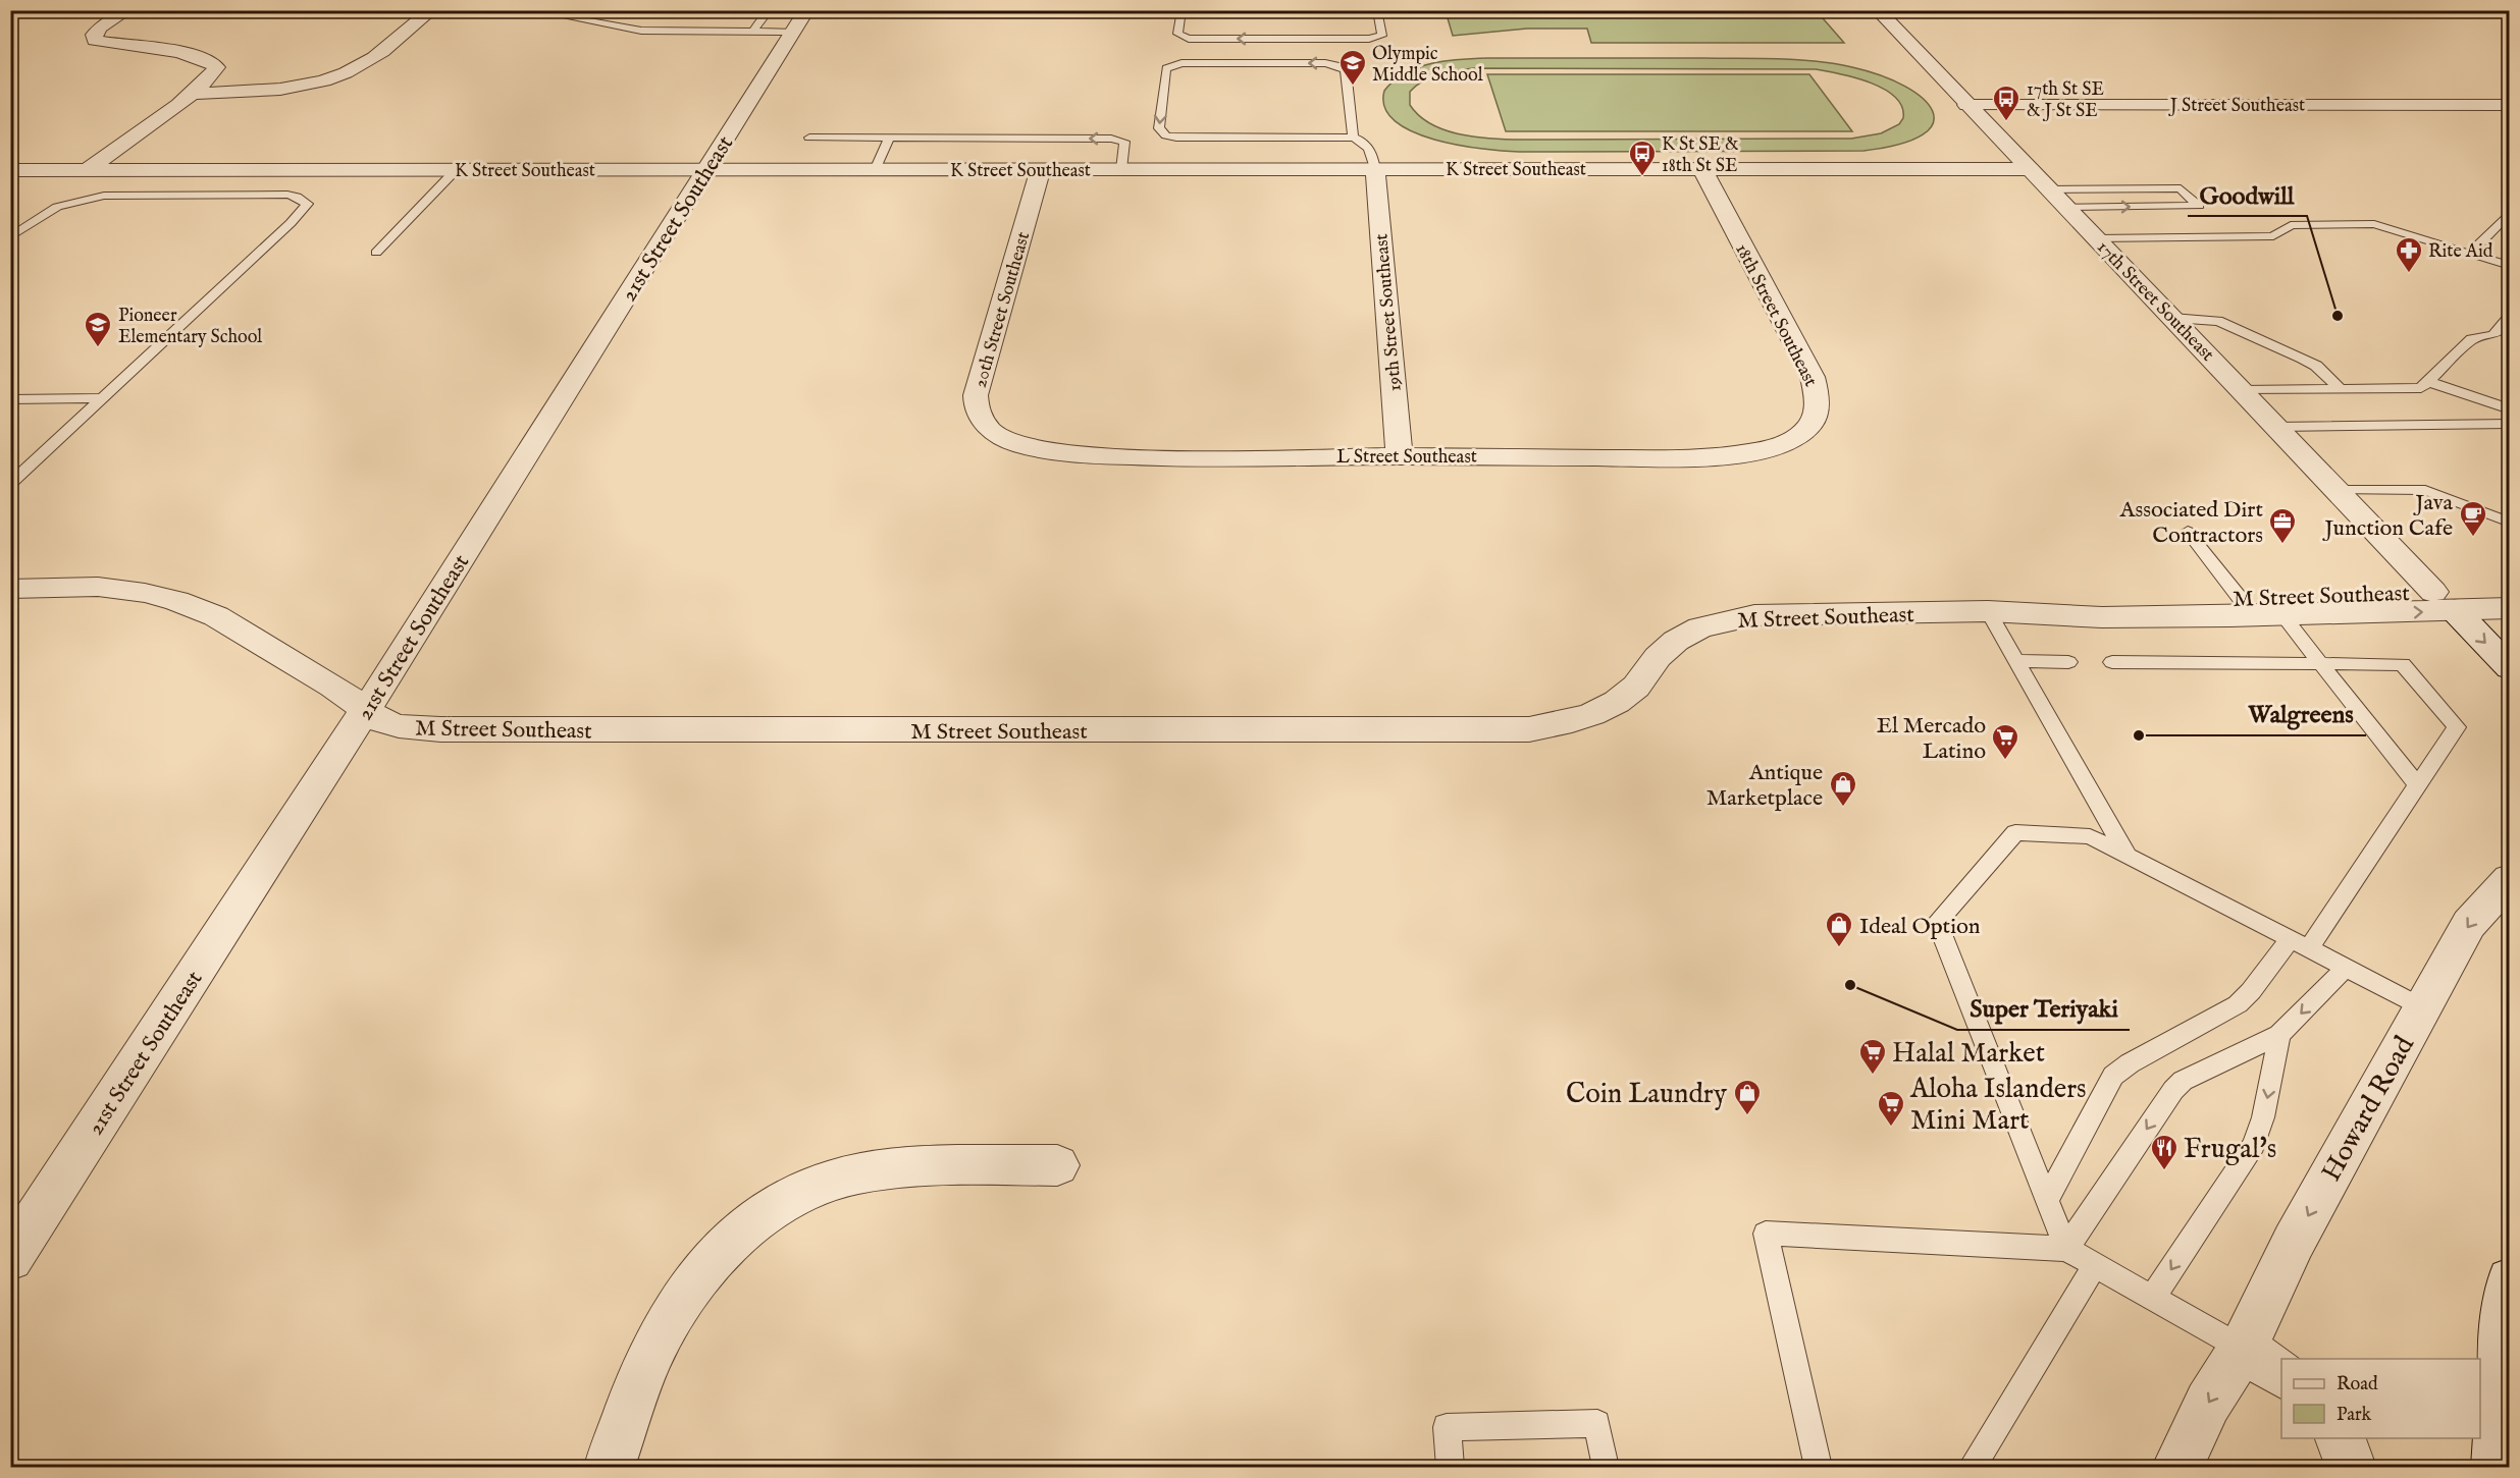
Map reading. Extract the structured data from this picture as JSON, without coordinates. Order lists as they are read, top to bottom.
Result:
{
  "streets": {
    "street": [
      "J Street Southeast",
      "K Street Southeast",
      "21st Street Southeast",
      "17th Street Southeast",
      "20th Street Southeast",
      "19th Street Southeast",
      "18th Street Southeast",
      "L Street Southeast",
      "M Street Southeast",
      "Howard Road"
    ]
  },
  "crossings": [
    ["J Street Southeast", "17th Street Southeast"],
    ["K Street Southeast", "21st Street Southeast"],
    ["K Street Southeast", "17th Street Southeast"],
    ["K Street Southeast", "20th Street Southeast"],
    ["K Street Southeast", "19th Street Southeast"],
    ["K Street Southeast", "18th Street Southeast"],
    ["21st Street Southeast", "M Street Southeast"],
    ["17th Street Southeast", "M Street Southeast"],
    ["20th Street Southeast", "L Street Southeast"],
    ["19th Street Southeast", "L Street Southeast"],
    ["18th Street Southeast", "L Street Southeast"]
  ],
  "one_way": ["Howard Road"],
  "places": {
    "school or university": ["Olympic Middle School", "Pioneer Elementary School"],
    "bus stop": ["17th St SE & J St SE", "K St SE & 18th St SE"],
    "pharmacy": ["Rite Aid"],
    "other": ["Goodwill", "Walgreens", "Super Teriyaki"],
    "cafe": ["Java Junction Cafe"],
    "office": ["Associated Dirt Contractors"],
    "supermarket": ["El Mercado Latino", "Halal Market", "Aloha Islanders Mini Mart"],
    "shop": ["Antique Marketplace", "Ideal Option", "Coin Laundry"],
    "restaurant": ["Frugal's"]
  },
  "legend": ["Road", "Park"]
}
